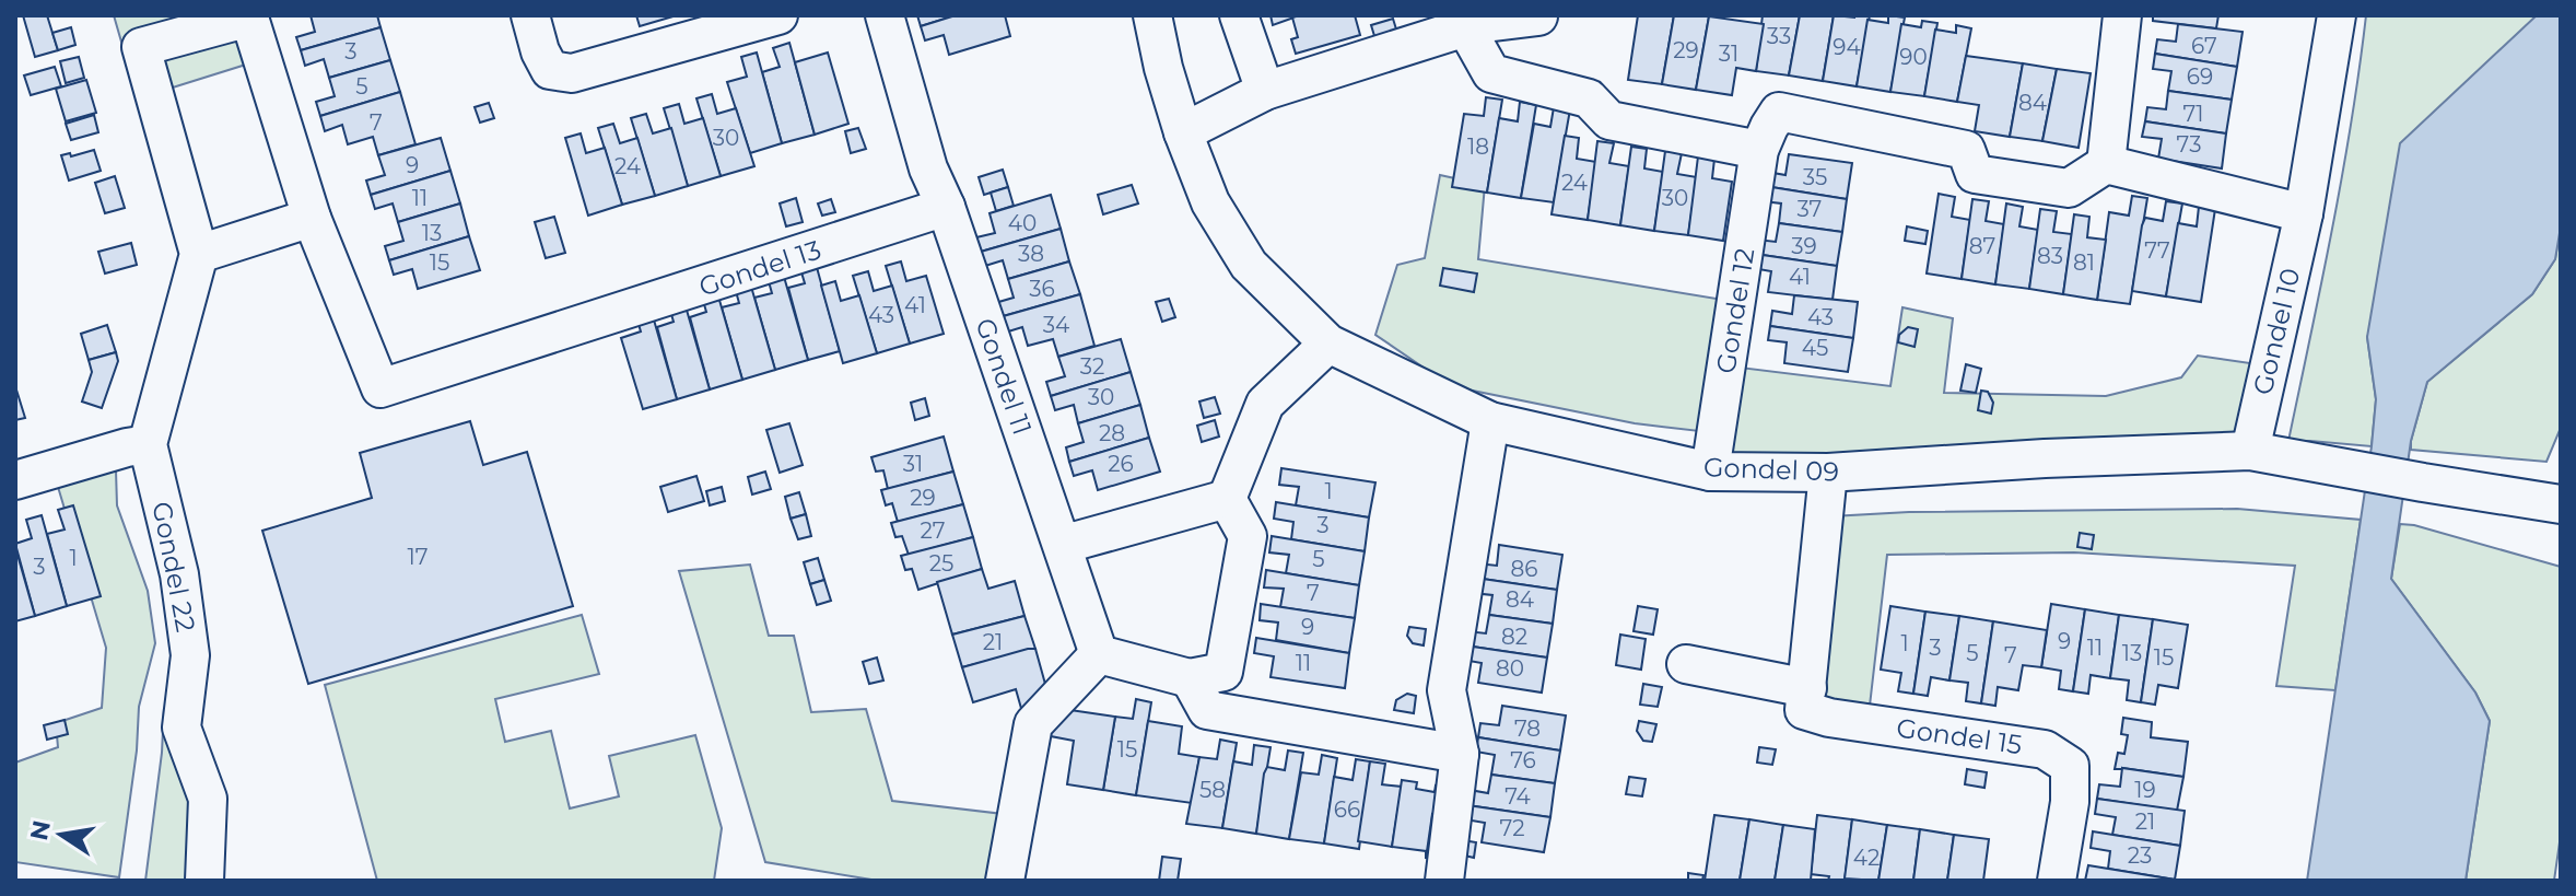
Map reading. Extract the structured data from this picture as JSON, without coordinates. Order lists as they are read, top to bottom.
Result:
{
  "streets": {
    "street": [
      "Gondel 13",
      "Gondel 12",
      "Gondel 10",
      "Gondel 11",
      "Gondel 09",
      "Gondel 22",
      "Gondel 15"
    ]
  },
  "crossings": [
    ["Gondel 13", "Gondel 11"],
    ["Gondel 12", "Gondel 09"],
    ["Gondel 10", "Gondel 09"]
  ],
  "house_numbers": [
    "33",
    "67",
    "94",
    "29",
    "3",
    "31",
    "90",
    "69",
    "5",
    "84",
    "71",
    "7",
    "30",
    "73",
    "18",
    "9",
    "24",
    "35",
    "24",
    "11",
    "30",
    "37",
    "40",
    "13",
    "39",
    "87",
    "77",
    "38",
    "83",
    "15",
    "81",
    "41",
    "36",
    "41",
    "43",
    "43",
    "34",
    "45",
    "32",
    "30",
    "28",
    "31",
    "26",
    "1",
    "29",
    "3",
    "27",
    "17",
    "1",
    "5",
    "25",
    "3",
    "86",
    "7",
    "84",
    "9",
    "82",
    "9",
    "21",
    "1",
    "3",
    "11",
    "5",
    "13",
    "7",
    "15",
    "11",
    "80",
    "78",
    "15",
    "76",
    "58",
    "19",
    "74",
    "66",
    "21",
    "72",
    "23",
    "42"
  ],
  "north": "left"
}
